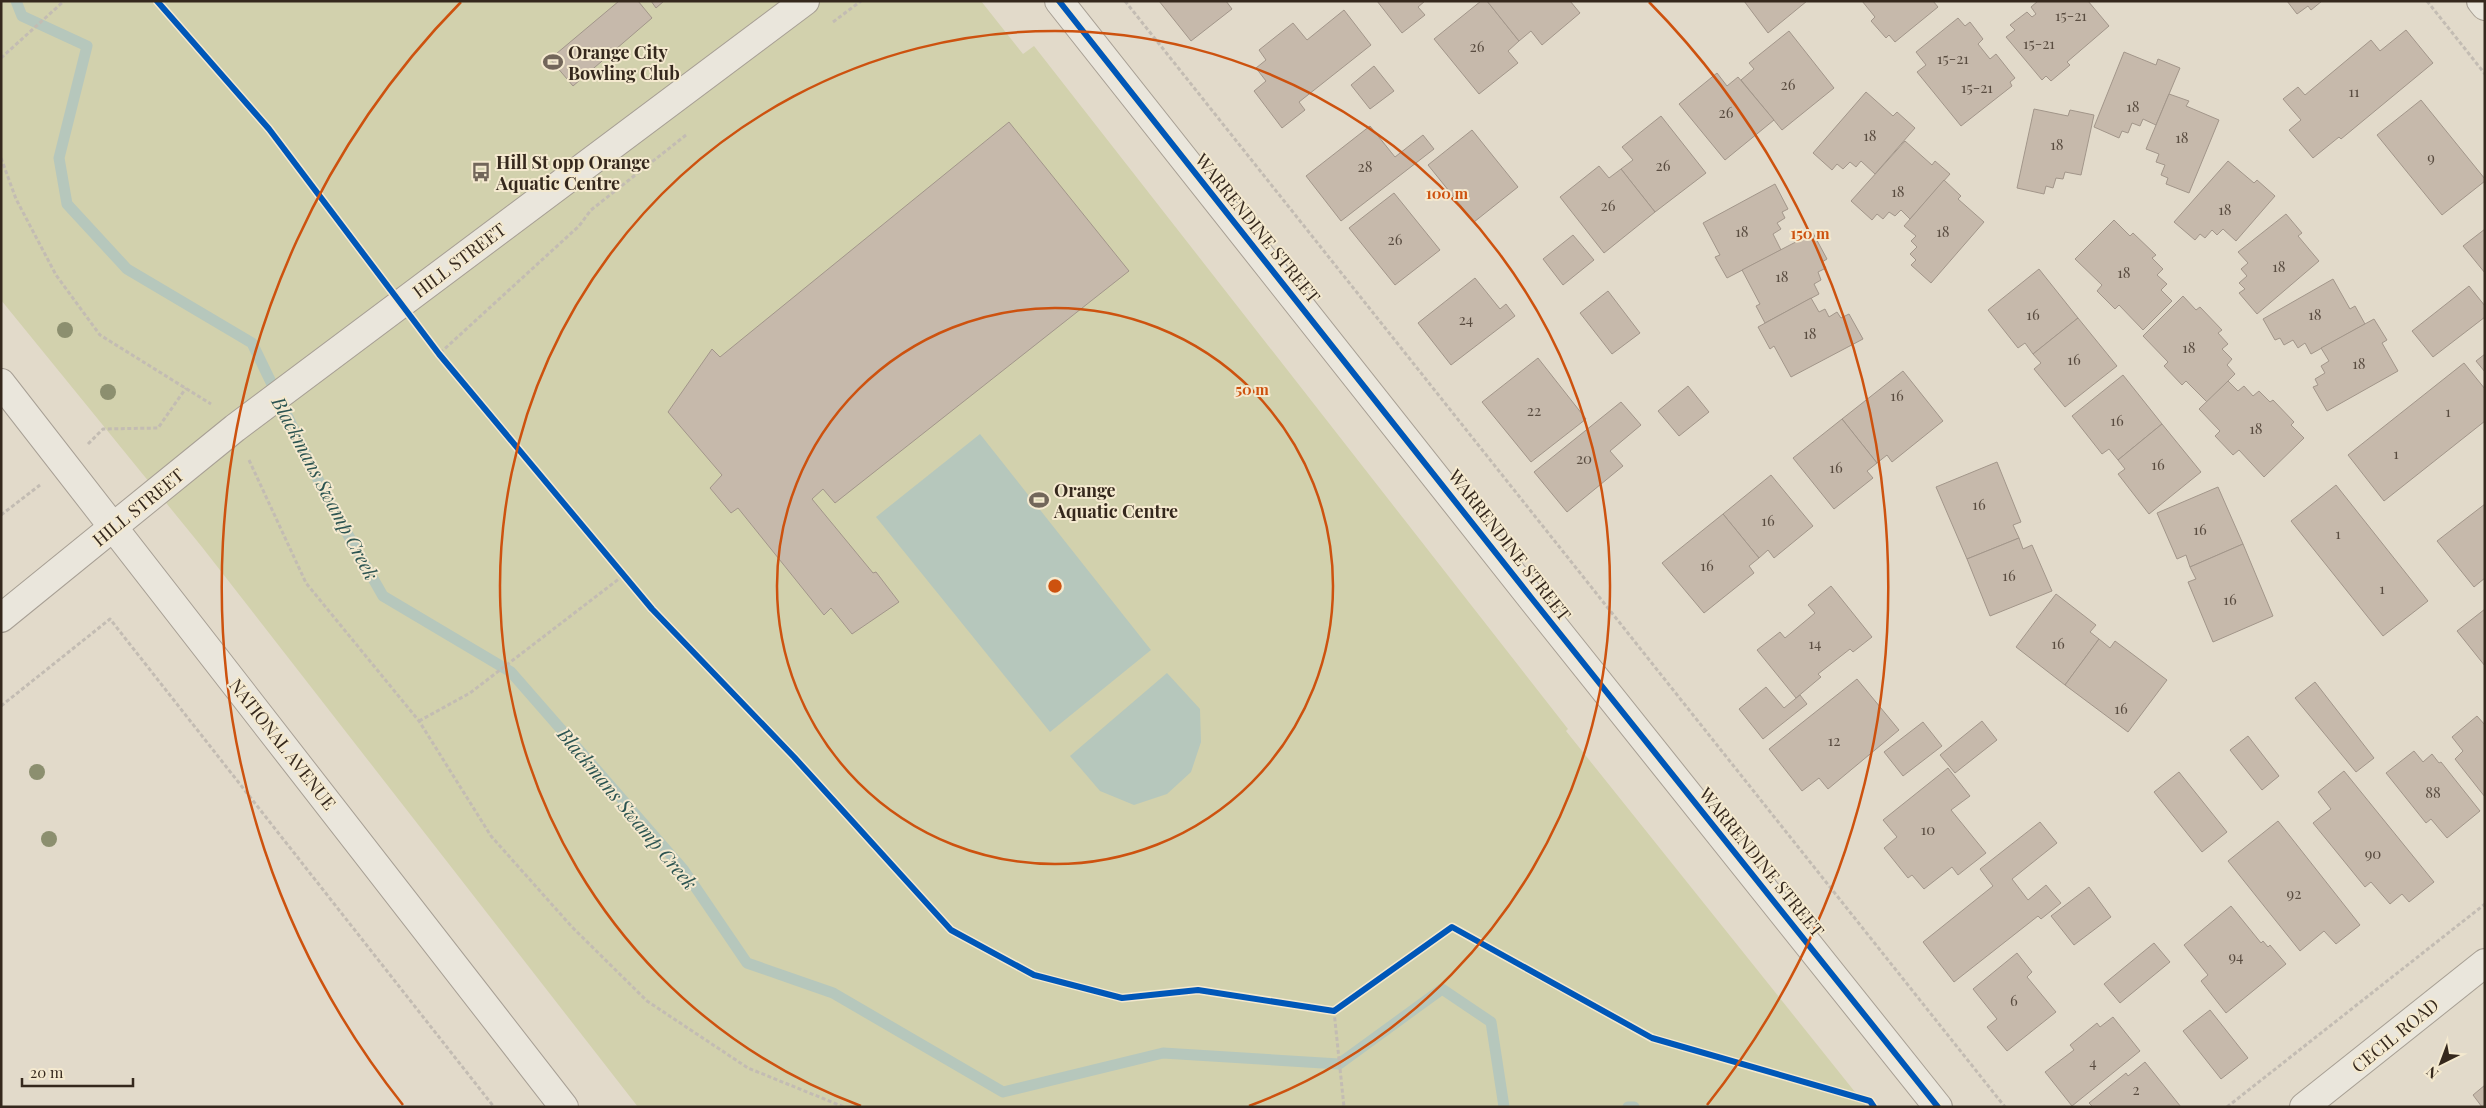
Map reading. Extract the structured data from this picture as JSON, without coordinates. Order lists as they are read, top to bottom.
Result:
{
  "streets": {
    "street": [
      "WARRENDINE STREET",
      "HILL STREET",
      "NATIONAL AVENUE",
      "CECIL ROAD"
    ]
  },
  "crossings": [
    ["HILL STREET", "NATIONAL AVENUE"]
  ],
  "water": ["Blackmans Swamp Creek"],
  "places": {
    "sports": ["Orange City Bowling Club", "Orange Aquatic Centre"],
    "bus stop": ["Hill St opp Orange Aquatic Centre"]
  },
  "house_numbers": [
    "15-21",
    "15-21",
    "26",
    "15-21",
    "26",
    "15-21",
    "11",
    "18",
    "26",
    "18",
    "18",
    "18",
    "9",
    "26",
    "28",
    "18",
    "26",
    "18",
    "18",
    "18",
    "26",
    "18",
    "18",
    "18",
    "16",
    "18",
    "24",
    "18",
    "18",
    "16",
    "18",
    "16",
    "22",
    "1",
    "16",
    "18",
    "1",
    "20",
    "16",
    "16",
    "16",
    "16",
    "16",
    "1",
    "16",
    "16",
    "1",
    "16",
    "14",
    "16",
    "16",
    "12",
    "88",
    "10",
    "90",
    "92",
    "94",
    "6",
    "4",
    "2"
  ],
  "scale_bar": "20 m",
  "north": "bottom left",
  "rings": ["100 m", "150 m", "50 m"]
}
